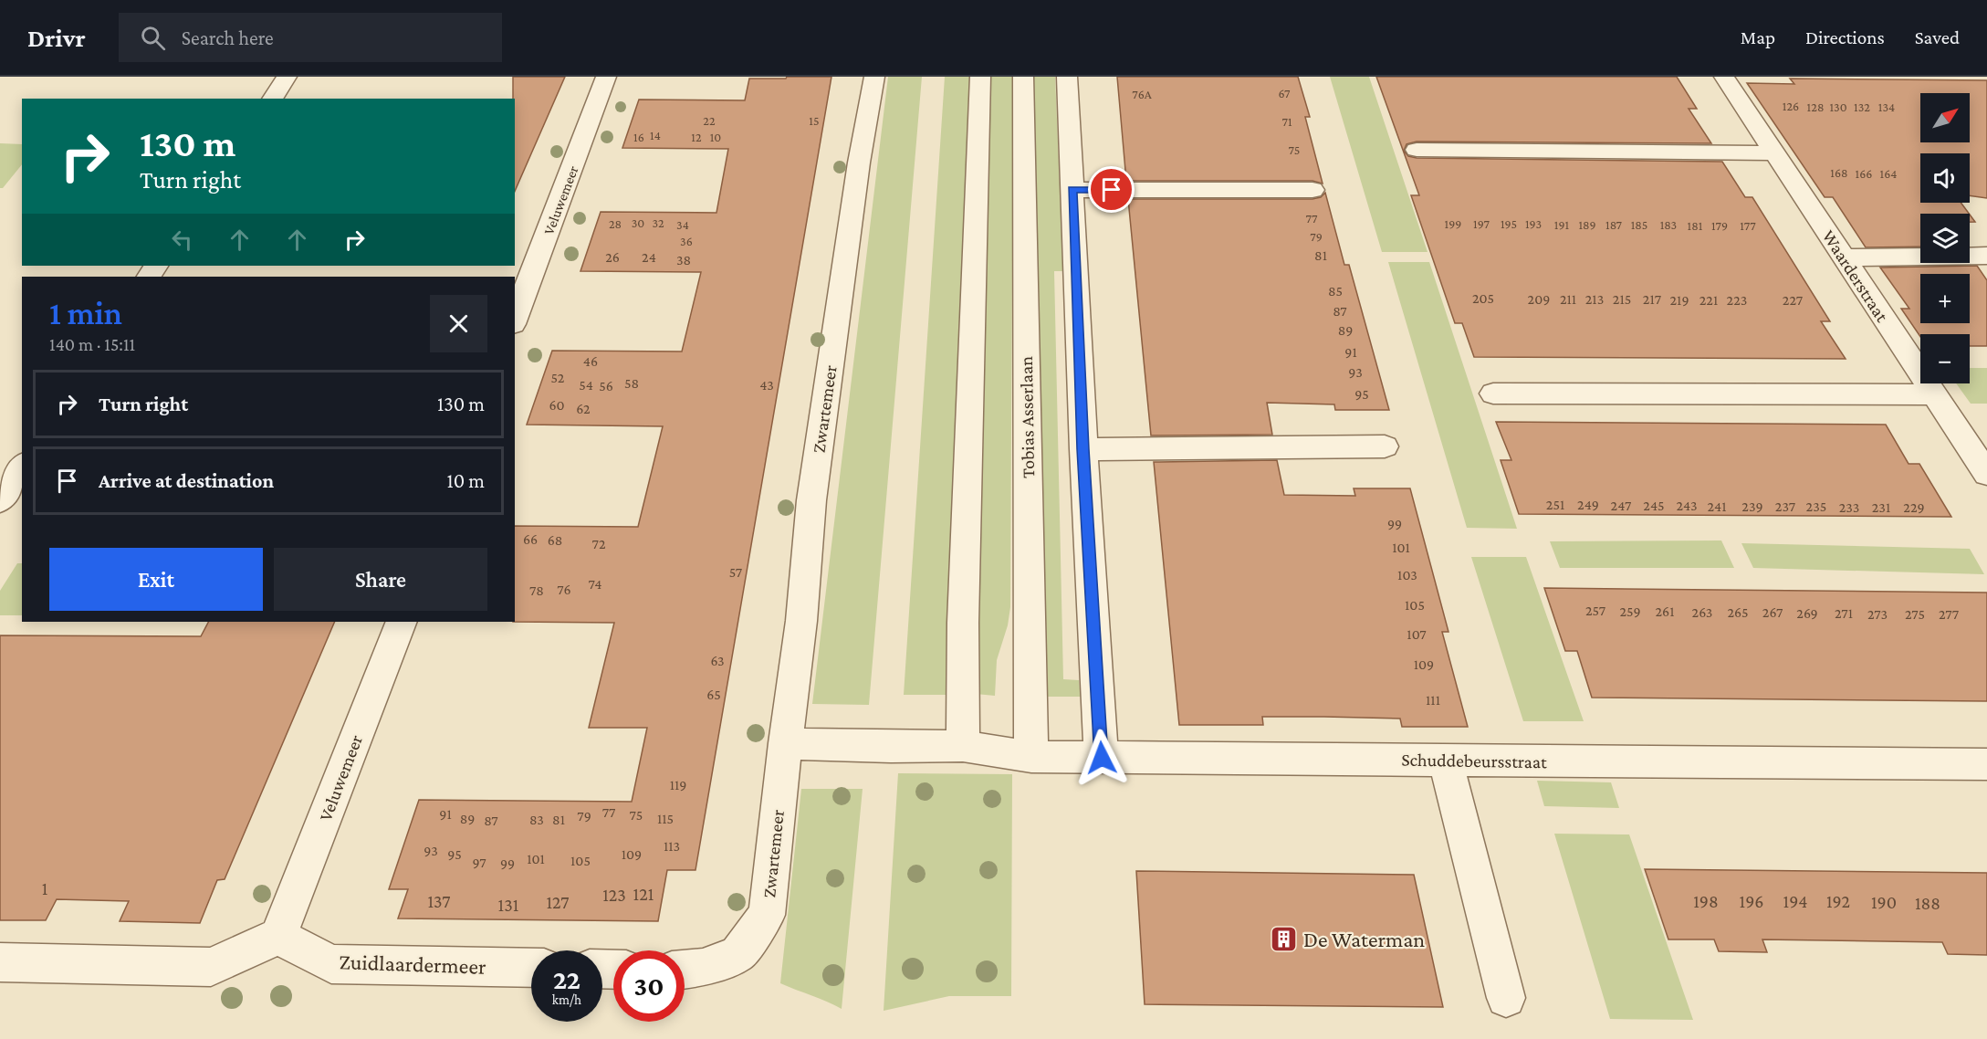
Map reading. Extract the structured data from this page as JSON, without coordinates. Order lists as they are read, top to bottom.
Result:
{
  "streets": {
    "street": [
      "Veluwemeer",
      "Waarderstraat",
      "Zwartemeer",
      "Tobias Asserlaan",
      "Schuddebeursstraat",
      "Zuidlaardermeer"
    ]
  },
  "crossings": [
    ["Veluwemeer", "Zuidlaardermeer"],
    ["Tobias Asserlaan", "Schuddebeursstraat"]
  ],
  "places": {
    "building": ["De Waterman"]
  },
  "house_numbers": [
    "67",
    "76A",
    "126",
    "128",
    "130",
    "132",
    "134",
    "22",
    "15",
    "71",
    "14",
    "16",
    "12",
    "10",
    "75",
    "168",
    "166",
    "164",
    "77",
    "30",
    "32",
    "28",
    "199",
    "197",
    "195",
    "193",
    "34",
    "191",
    "189",
    "187",
    "185",
    "183",
    "181",
    "179",
    "177",
    "79",
    "36",
    "81",
    "26",
    "24",
    "38",
    "85",
    "205",
    "209",
    "211",
    "213",
    "215",
    "217",
    "219",
    "221",
    "223",
    "227",
    "87",
    "89",
    "91",
    "46",
    "93",
    "52",
    "58",
    "54",
    "43",
    "56",
    "95",
    "60",
    "62",
    "251",
    "249",
    "247",
    "245",
    "243",
    "241",
    "239",
    "237",
    "235",
    "233",
    "231",
    "229",
    "99",
    "66",
    "68",
    "72",
    "101",
    "57",
    "103",
    "74",
    "76",
    "78",
    "105",
    "257",
    "259",
    "261",
    "263",
    "265",
    "267",
    "269",
    "271",
    "273",
    "275",
    "277",
    "107",
    "63",
    "109",
    "65",
    "111",
    "119",
    "77",
    "91",
    "75",
    "79",
    "89",
    "115",
    "83",
    "81",
    "87",
    "113",
    "93",
    "95",
    "109",
    "101",
    "105",
    "97",
    "99",
    "1",
    "121",
    "123",
    "137",
    "198",
    "196",
    "194",
    "192",
    "127",
    "190",
    "188",
    "131"
  ],
  "north": "top right",
  "page": {
    "header": "Drivr",
    "search": "Search here",
    "nav": ["Map", "Directions", "Saved"],
    "map_buttons": ["+", "−"],
    "turn": ["130 m", "Turn right"],
    "heading": ["1 min", "140 m · 15:11"],
    "list": [
      {
        "name": "Turn right",
        "value": "130 m"
      },
      {
        "name": "Arrive at destination",
        "value": "10 m"
      }
    ],
    "buttons": ["Exit", "Share"],
    "speed": "22 km/h",
    "limit": "30"
  }
}
